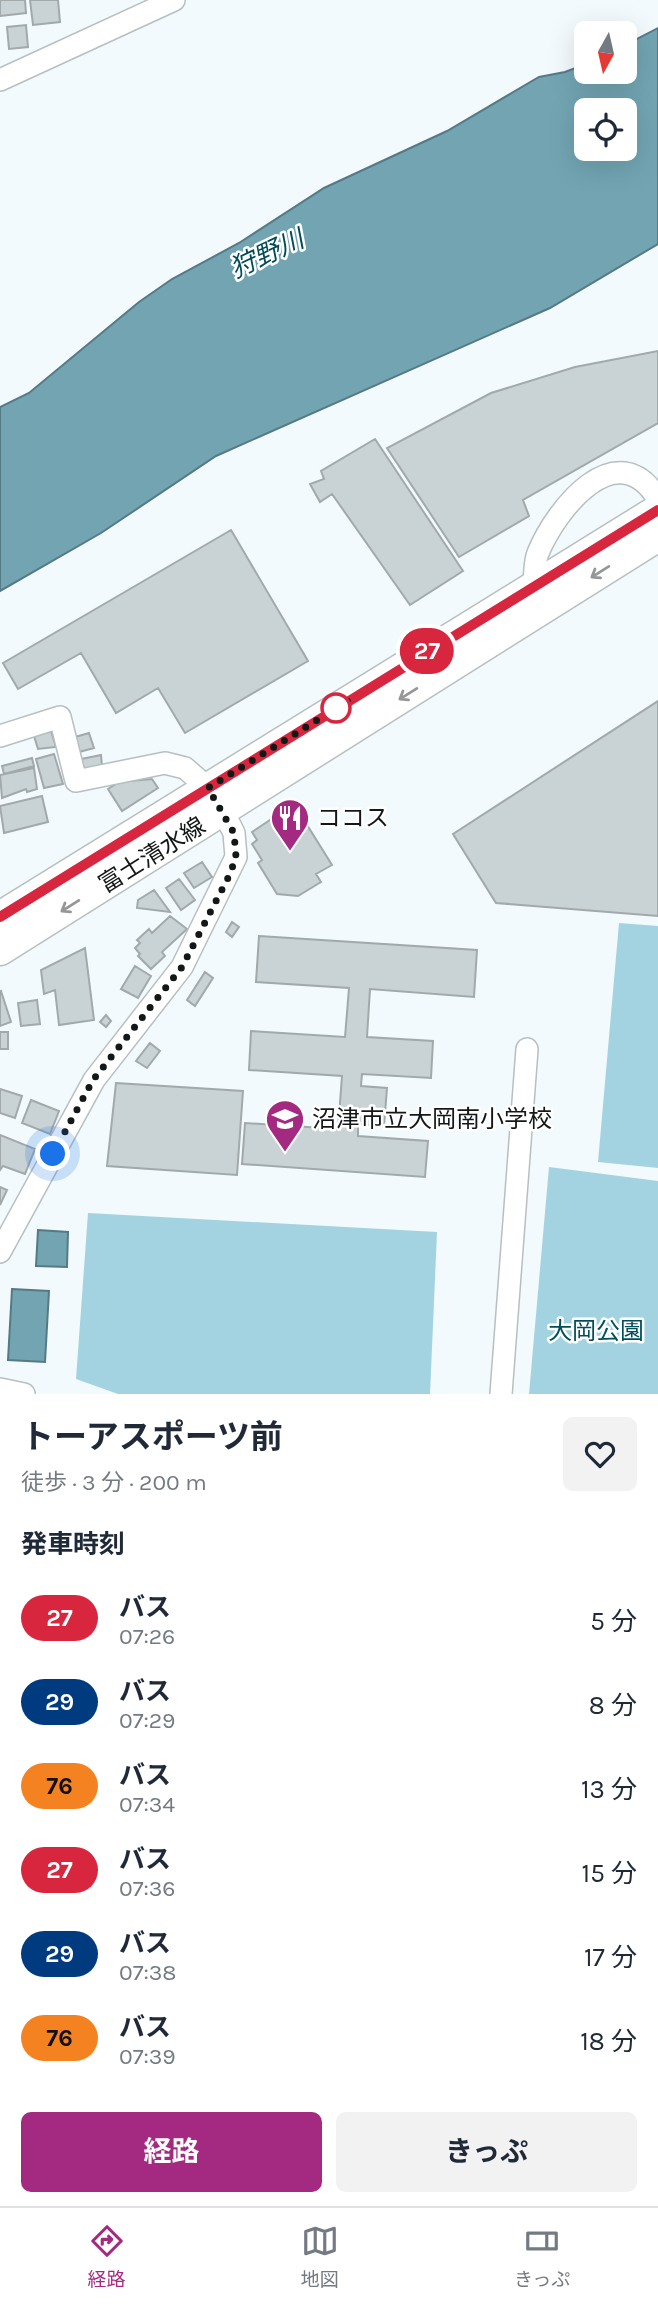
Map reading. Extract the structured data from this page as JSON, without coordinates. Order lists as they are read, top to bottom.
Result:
{
  "streets": {
    "main road": ["富士清水線"]
  },
  "water": ["狩野川"],
  "parks": ["大岡公園"],
  "places": {
    "restaurant": ["ココス"],
    "school or university": ["沼津市立大岡南小学校"]
  },
  "lines": ["bus line 27"],
  "north": "bottom",
  "page": {
    "on_map": "27",
    "heading": [
      ["トーアスポーツ前", "徒歩 · 3 分 · 200 m"],
      "発車時刻"
    ],
    "list": [
      {
        "mark": "27",
        "name": "バス",
        "note": "07:26",
        "value": "5 分"
      },
      {
        "mark": "29",
        "name": "バス",
        "note": "07:29",
        "value": "8 分"
      },
      {
        "mark": "76",
        "name": "バス",
        "note": "07:34",
        "value": "13 分"
      },
      {
        "mark": "27",
        "name": "バス",
        "note": "07:36",
        "value": "15 分"
      },
      {
        "mark": "29",
        "name": "バス",
        "note": "07:38",
        "value": "17 分"
      },
      {
        "mark": "76",
        "name": "バス",
        "note": "07:39",
        "value": "18 分"
      }
    ],
    "buttons": ["経路", "きっぷ"],
    "tabs": ["経路", "地図", "きっぷ"]
  }
}
